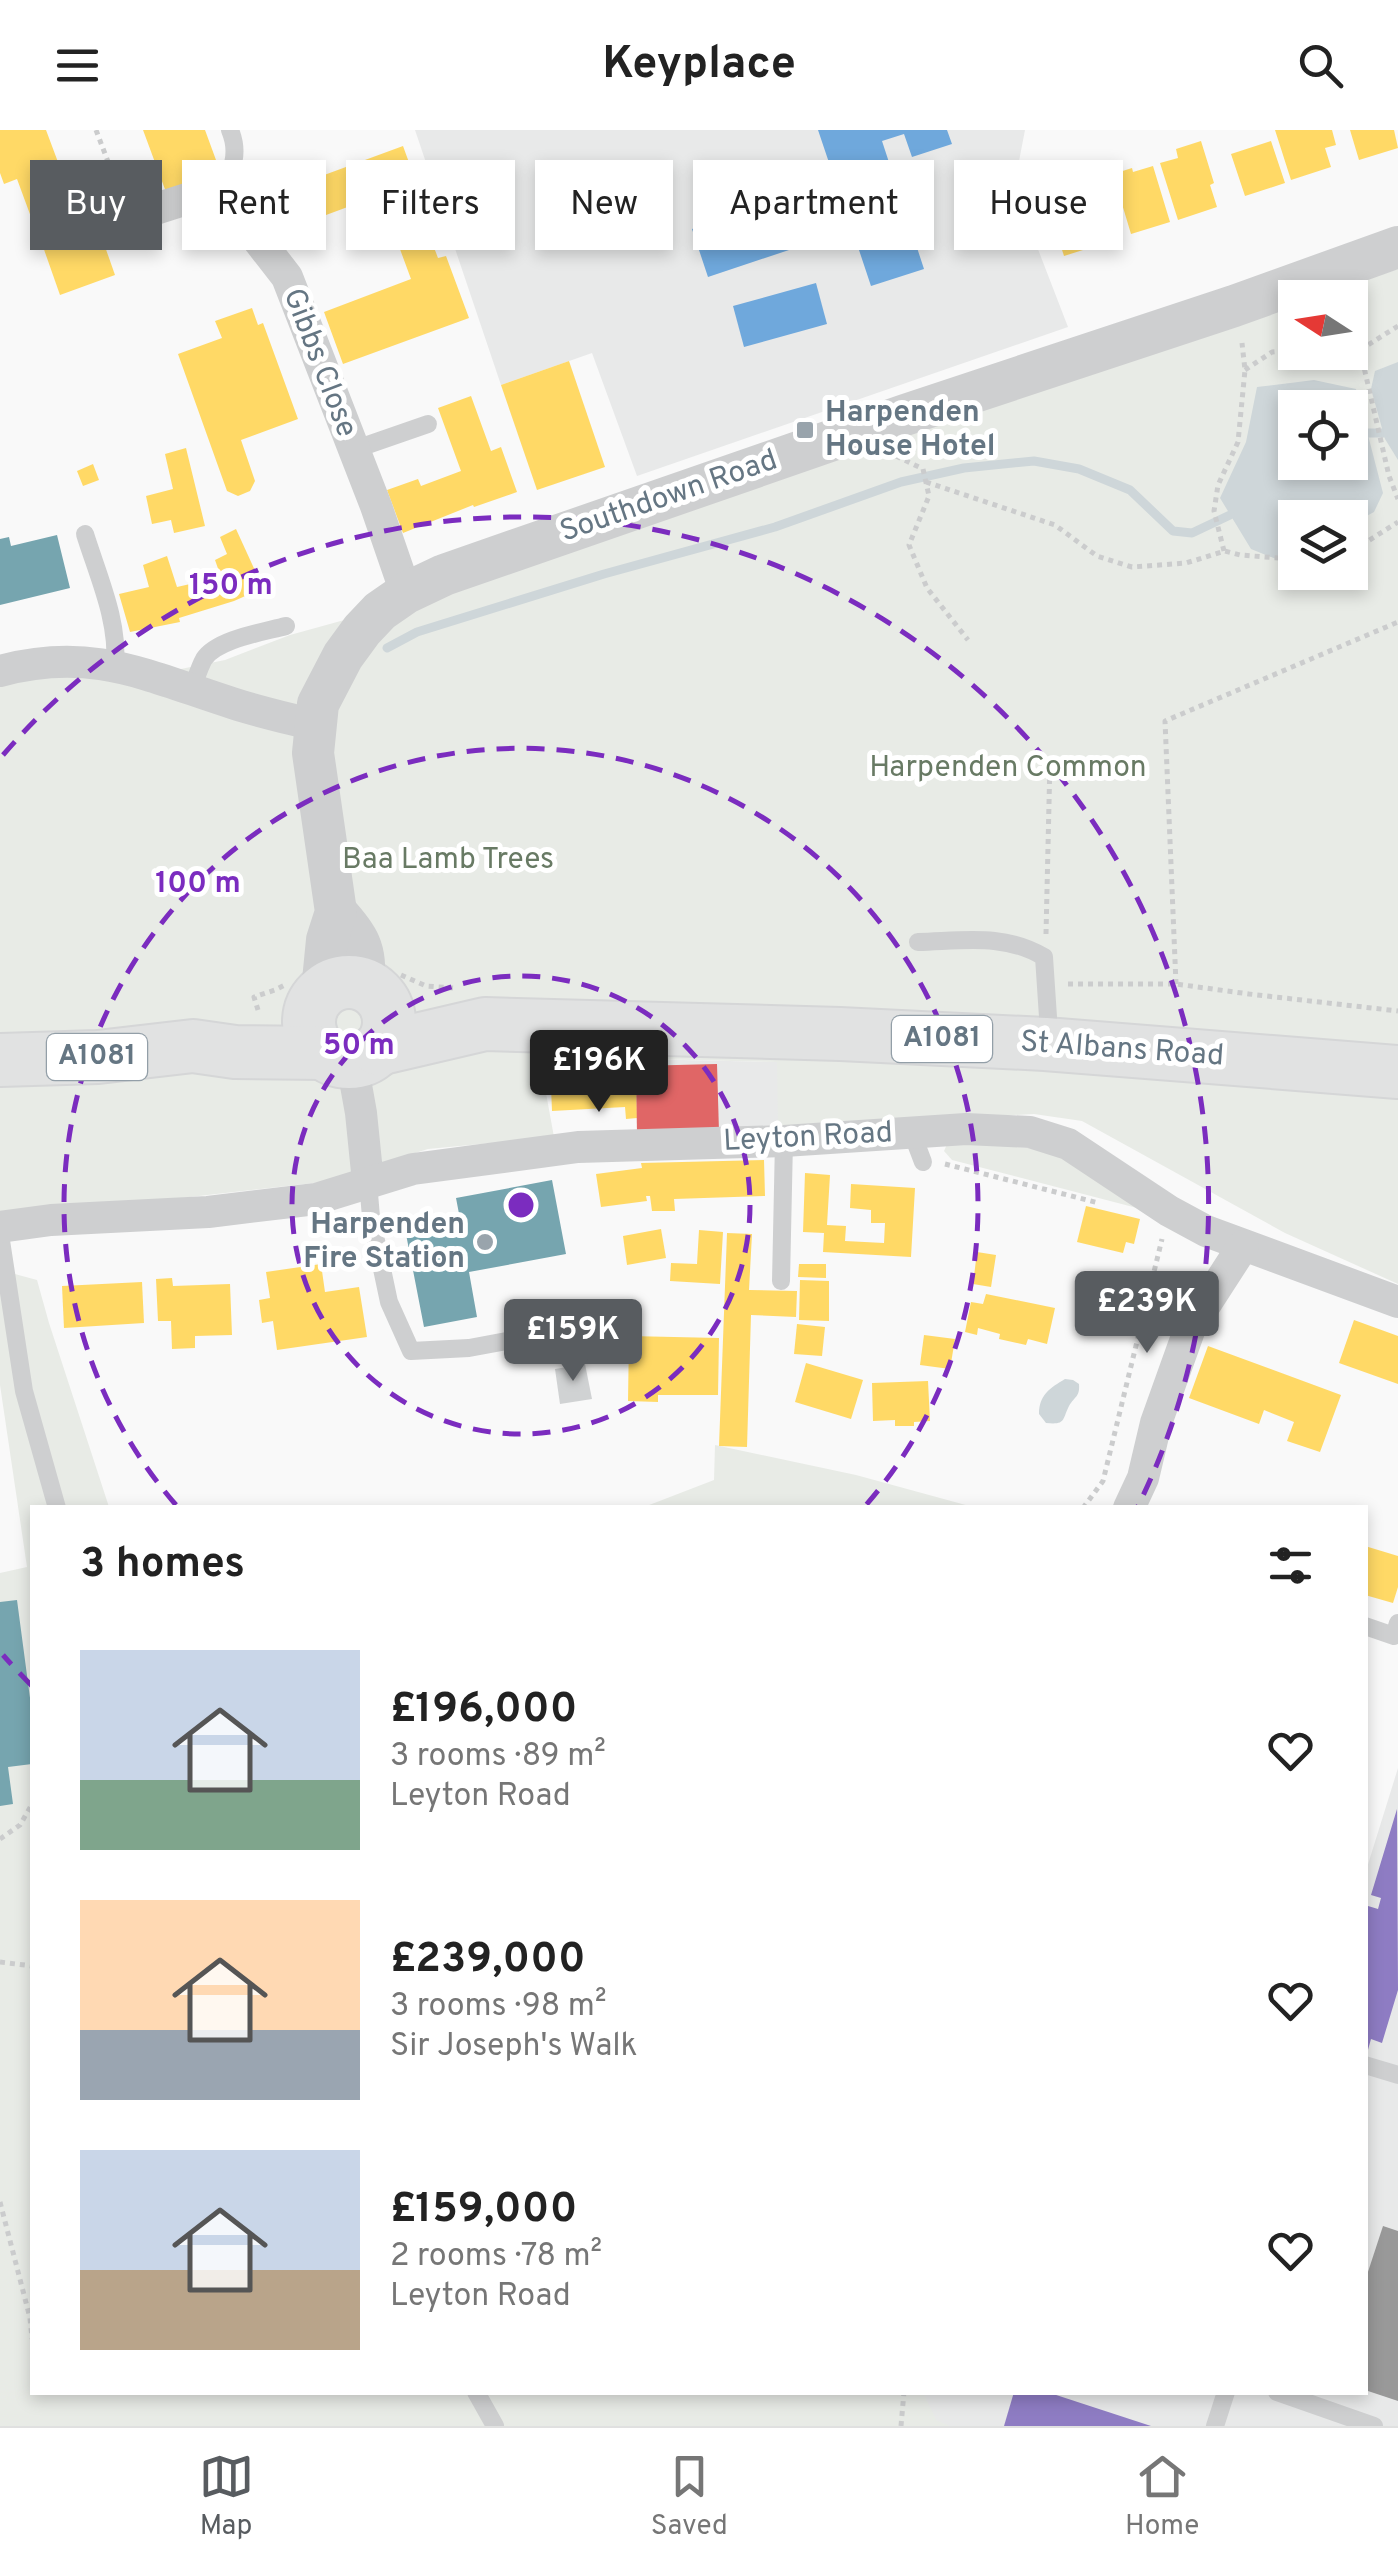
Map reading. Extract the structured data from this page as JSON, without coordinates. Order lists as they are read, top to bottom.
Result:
{
  "streets": {
    "main road": ["A1081", "St Albans Road"],
    "street": ["Gibbs Close", "Southdown Road", "Leyton Road"]
  },
  "crossings": [
    ["Gibbs Close", "Southdown Road"]
  ],
  "parks": ["Harpenden Common", "Baa Lamb Trees"],
  "places": {
    "transit": ["Harpenden House Hotel"],
    "other": ["Harpenden Fire Station"]
  },
  "north": "left",
  "page": {
    "header": "Keyplace",
    "chip": [
      "Buy",
      "Rent",
      "Filters",
      "New",
      "Apartment",
      "House"
    ],
    "price": ["£196K", "£239K", "£159K"],
    "heading": "3 homes",
    "list": [
      {
        "name": "£196,000",
        "note": "3 rooms · 89 m² · Leyton Road"
      },
      {
        "name": "£239,000",
        "note": "3 rooms · 98 m² · Sir Joseph's Walk"
      },
      {
        "name": "£159,000",
        "note": "2 rooms · 78 m² · Leyton Road"
      }
    ],
    "tabs": ["Map", "Saved", "Home"]
  },
  "rings": ["150 m", "100 m", "50 m"]
}
